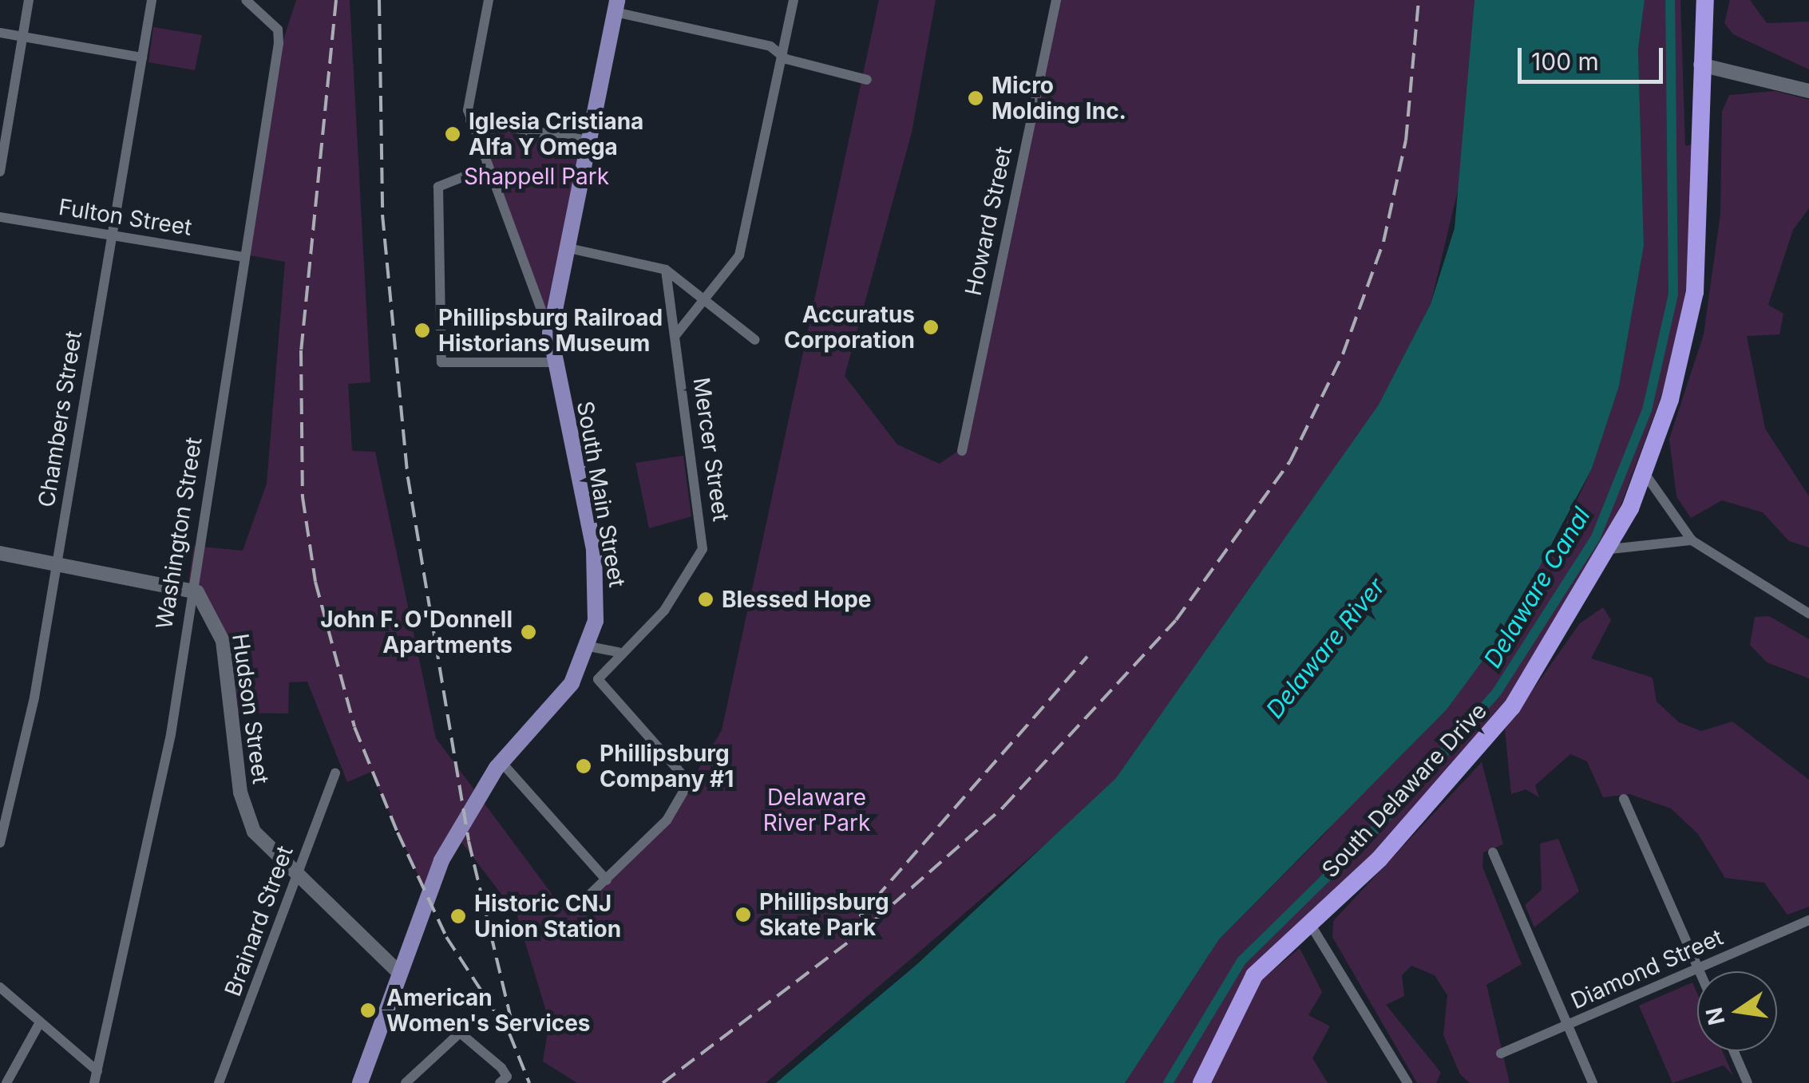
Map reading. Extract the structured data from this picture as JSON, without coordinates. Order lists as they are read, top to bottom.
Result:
{
  "streets": {
    "highway": ["South Delaware Drive"],
    "main road": ["South Main Street"],
    "street": [
      "Fulton Street",
      "Howard Street",
      "Chambers Street",
      "Mercer Street",
      "Washington Street",
      "Hudson Street",
      "Brainard Street",
      "Diamond Street"
    ]
  },
  "crossings": [
    ["Fulton Street", "Chambers Street"],
    ["Fulton Street", "Washington Street"],
    ["South Main Street", "Hudson Street"],
    ["Washington Street", "Hudson Street"],
    ["Hudson Street", "Brainard Street"]
  ],
  "water": ["Delaware Canal", "Delaware River"],
  "parks": ["Shappell Park", "Delaware River Park"],
  "places": [
    "Micro Molding Inc.",
    "Iglesia Cristiana Alfa Y Omega",
    "Accuratus Corporation",
    "Phillipsburg Railroad Historians Museum",
    "Blessed Hope",
    "John F. O'Donnell Apartments",
    "Phillipsburg Company #1",
    "Phillipsburg Skate Park",
    "Historic CNJ Union Station",
    "American Women's Services"
  ],
  "scale_bar": "100 m",
  "north": "left"
}
